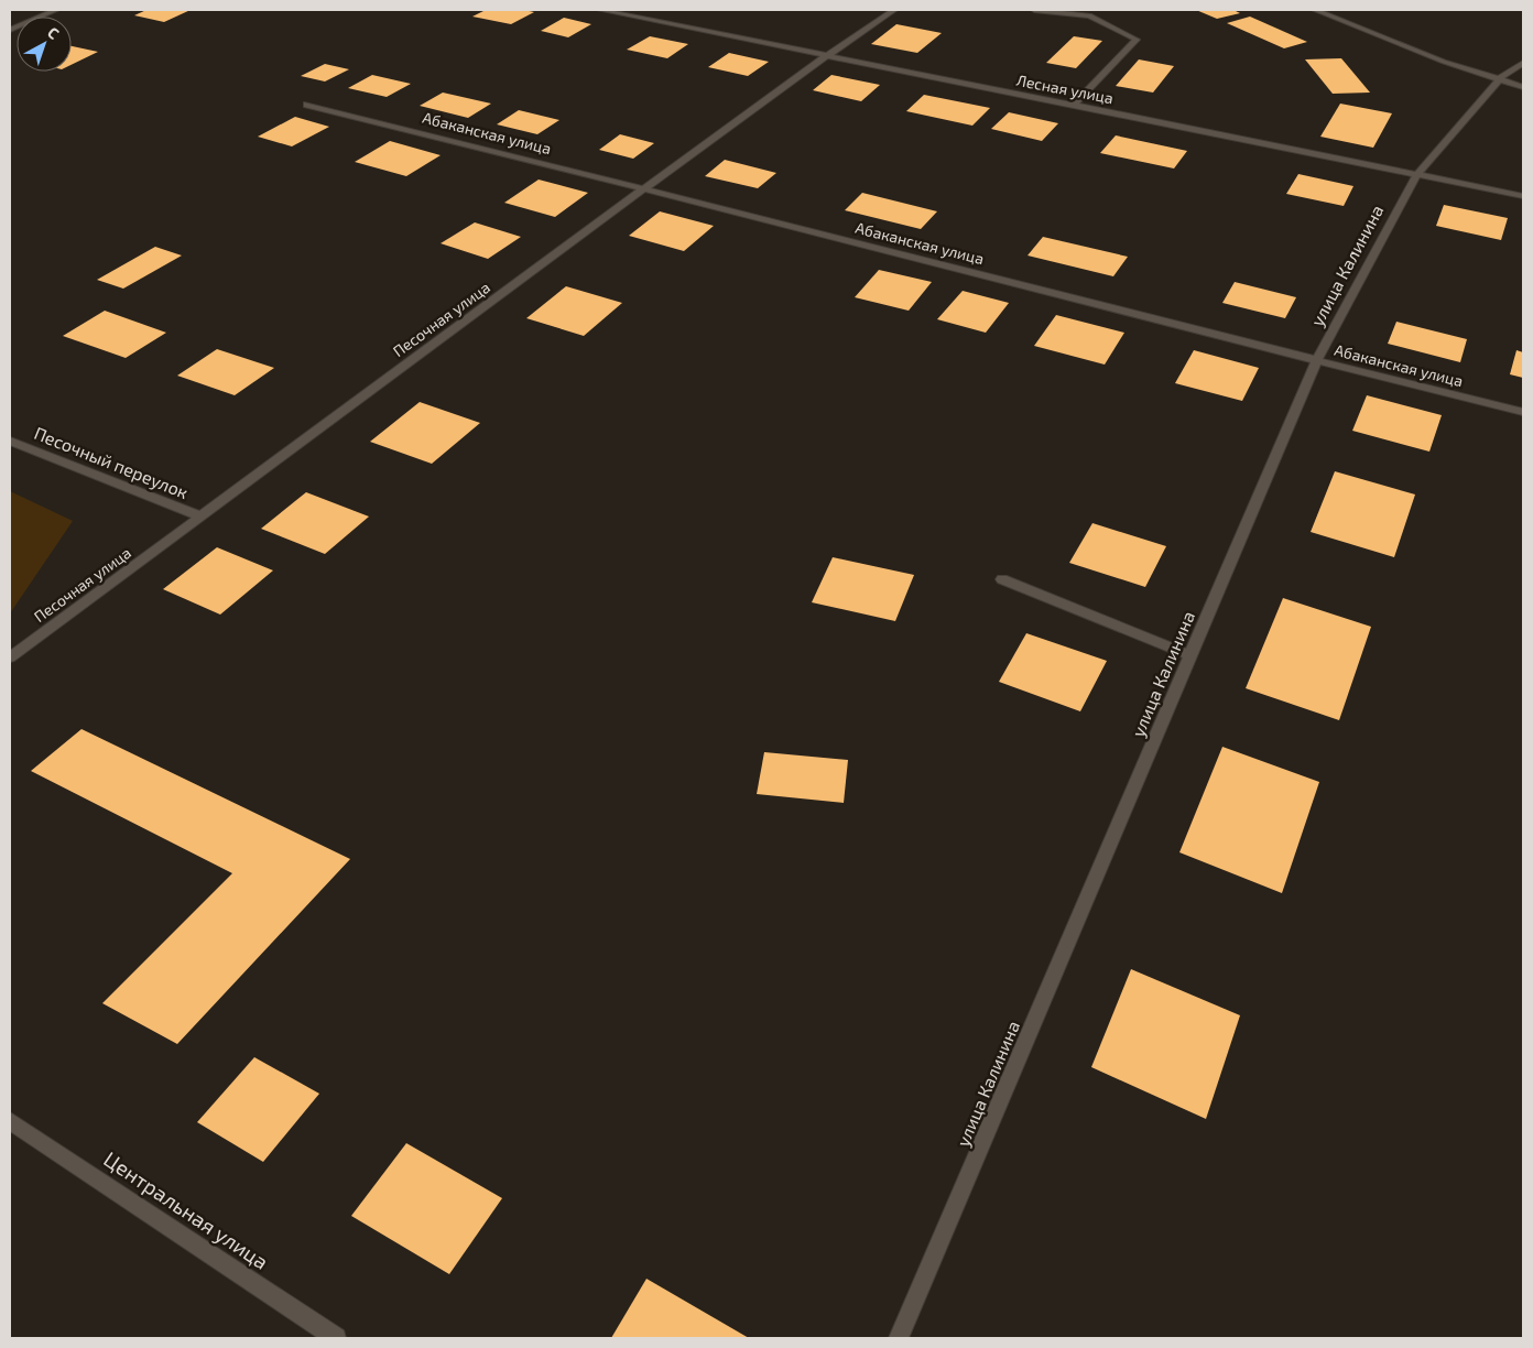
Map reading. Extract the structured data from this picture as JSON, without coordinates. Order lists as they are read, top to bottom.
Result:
{
  "streets": {
    "street": [
      "Лесная улица",
      "Абаканская улица",
      "улица Калинина",
      "Песочная улица",
      "Песочный переулок",
      "Центральная улица"
    ]
  },
  "crossings": [
    ["Лесная улица", "улица Калинина"],
    ["Лесная улица", "Песочная улица"],
    ["Абаканская улица", "улица Калинина"],
    ["Абаканская улица", "Песочная улица"],
    ["Песочная улица", "Песочный переулок"]
  ],
  "north": "top right"
}
